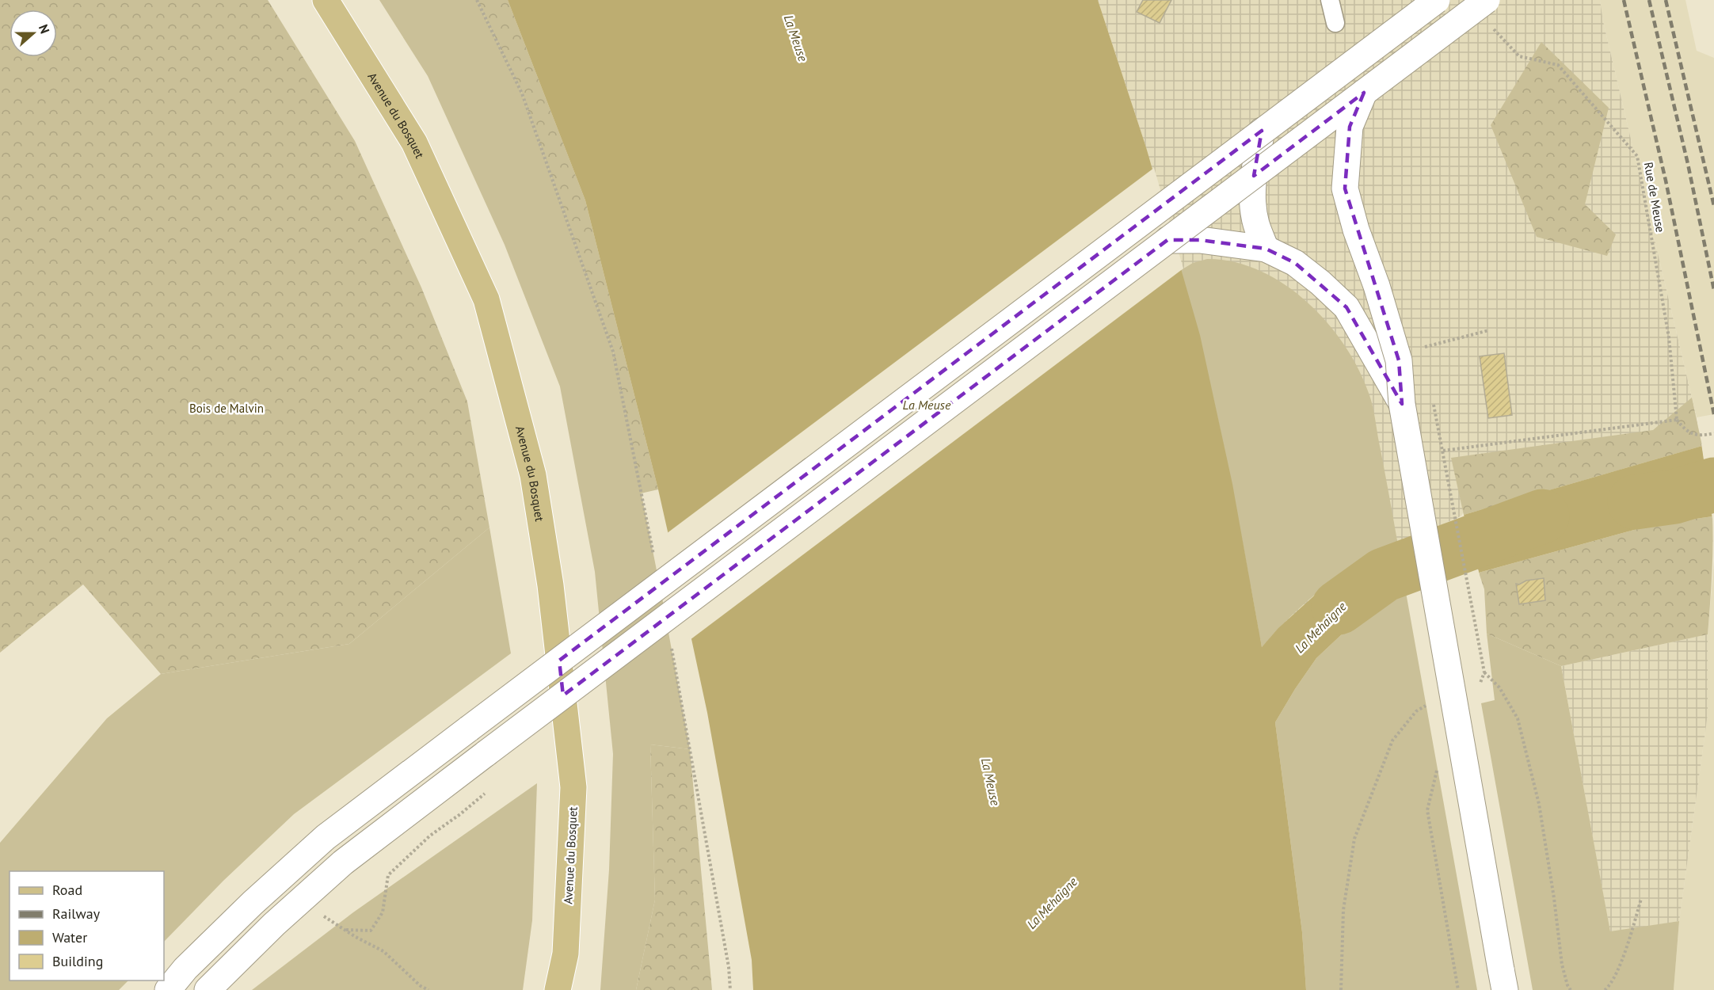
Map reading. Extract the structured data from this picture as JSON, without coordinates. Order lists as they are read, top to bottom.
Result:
{
  "streets": {
    "main road": ["Avenue du Bosquet"],
    "path": ["Rue de Meuse"]
  },
  "water": ["La Meuse", "La Mehaigne"],
  "parks": ["Bois de Malvin"],
  "legend": [
    "Road",
    "Railway",
    "Water",
    "Building"
  ],
  "north": "right"
}
